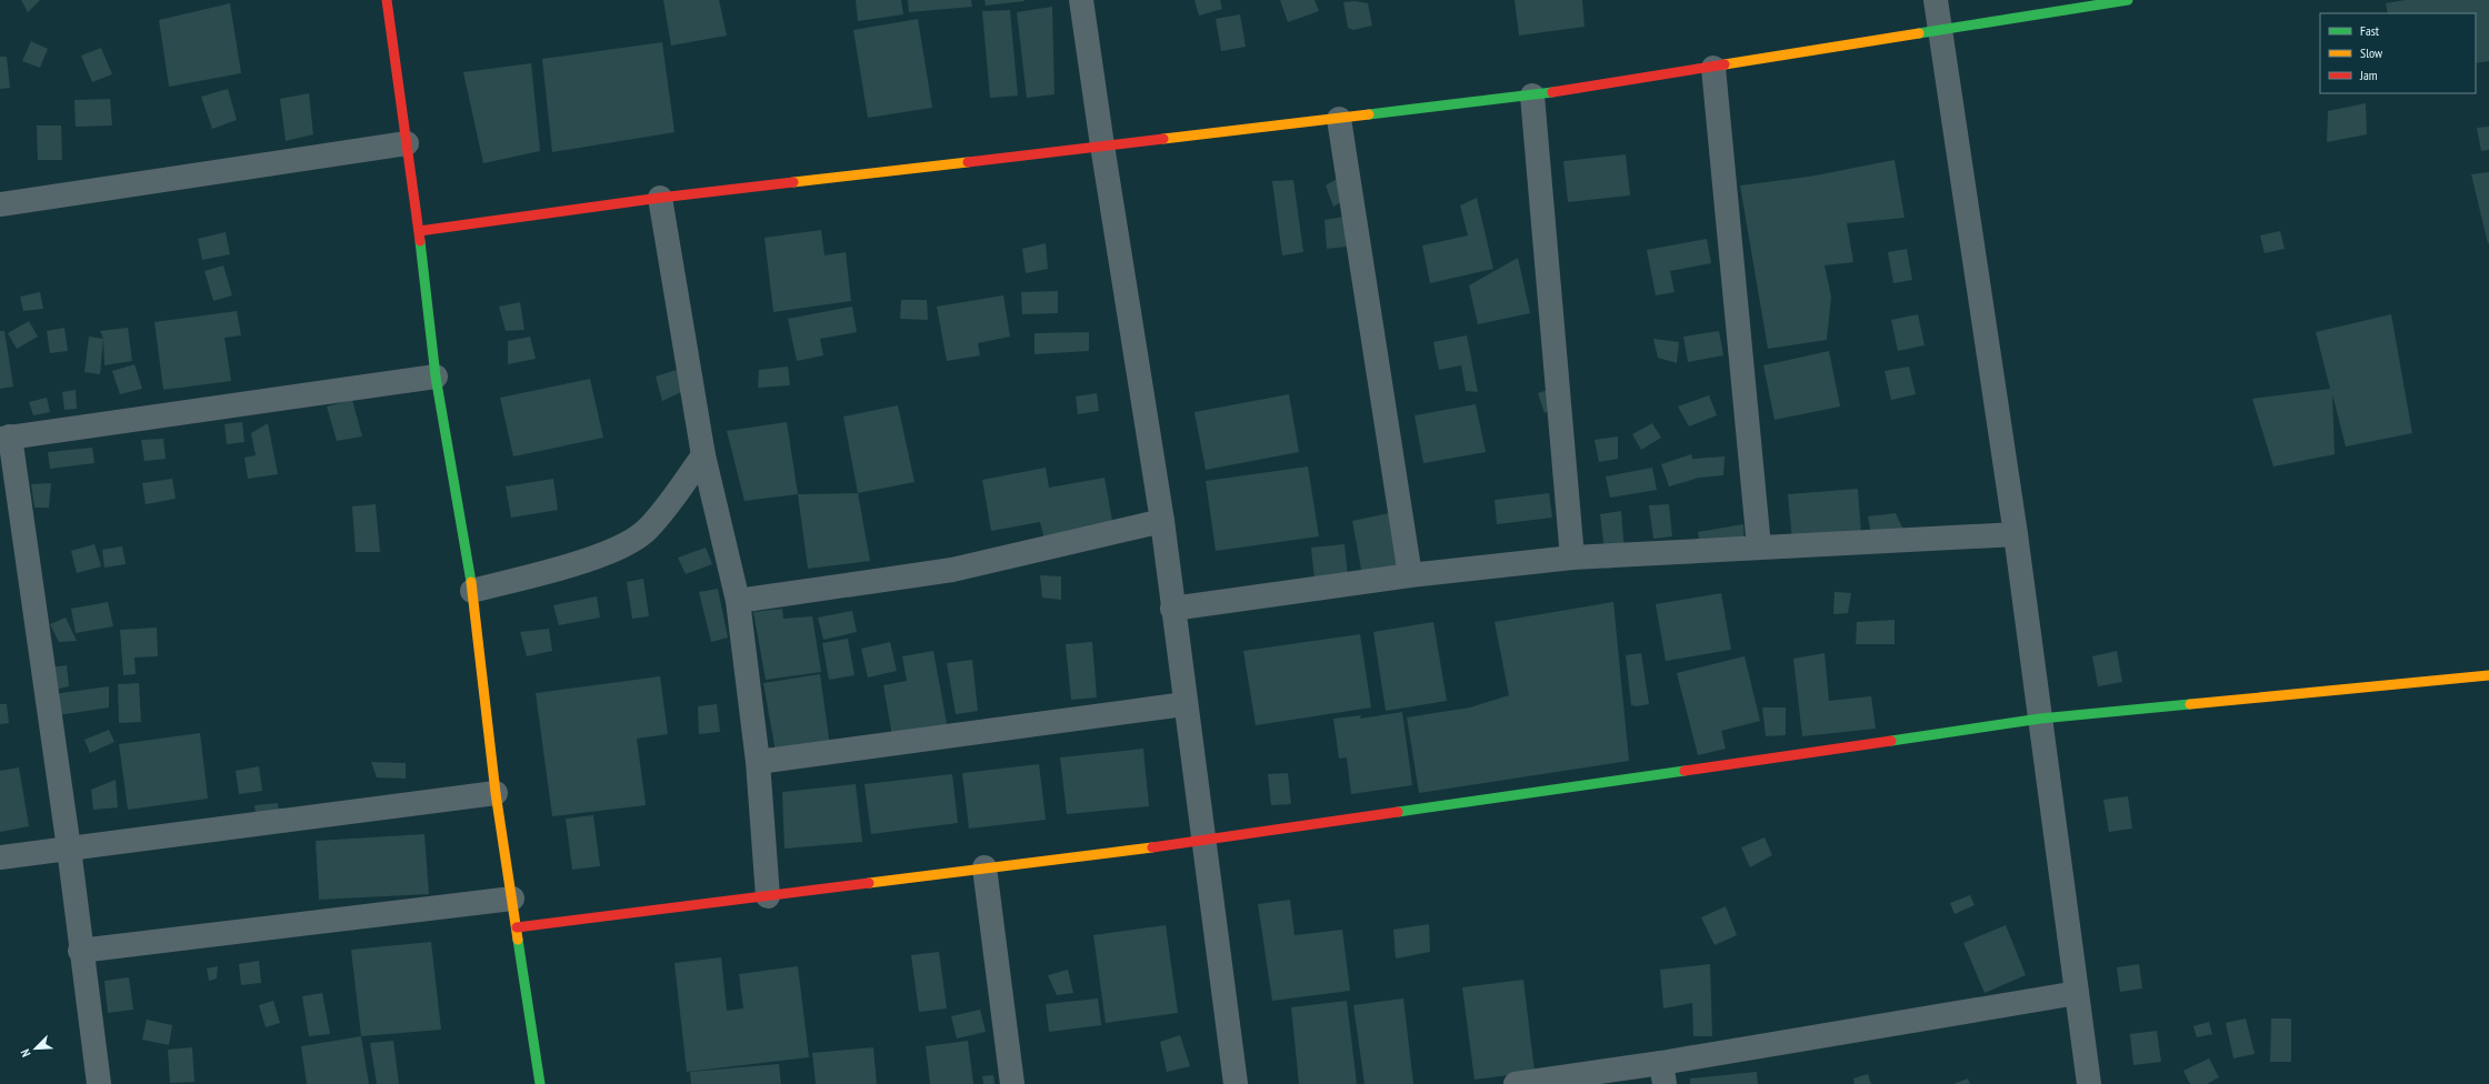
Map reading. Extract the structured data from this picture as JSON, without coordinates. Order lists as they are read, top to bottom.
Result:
{
  "legend": ["Fast", "Slow", "Jam"],
  "north": "bottom left"
}
